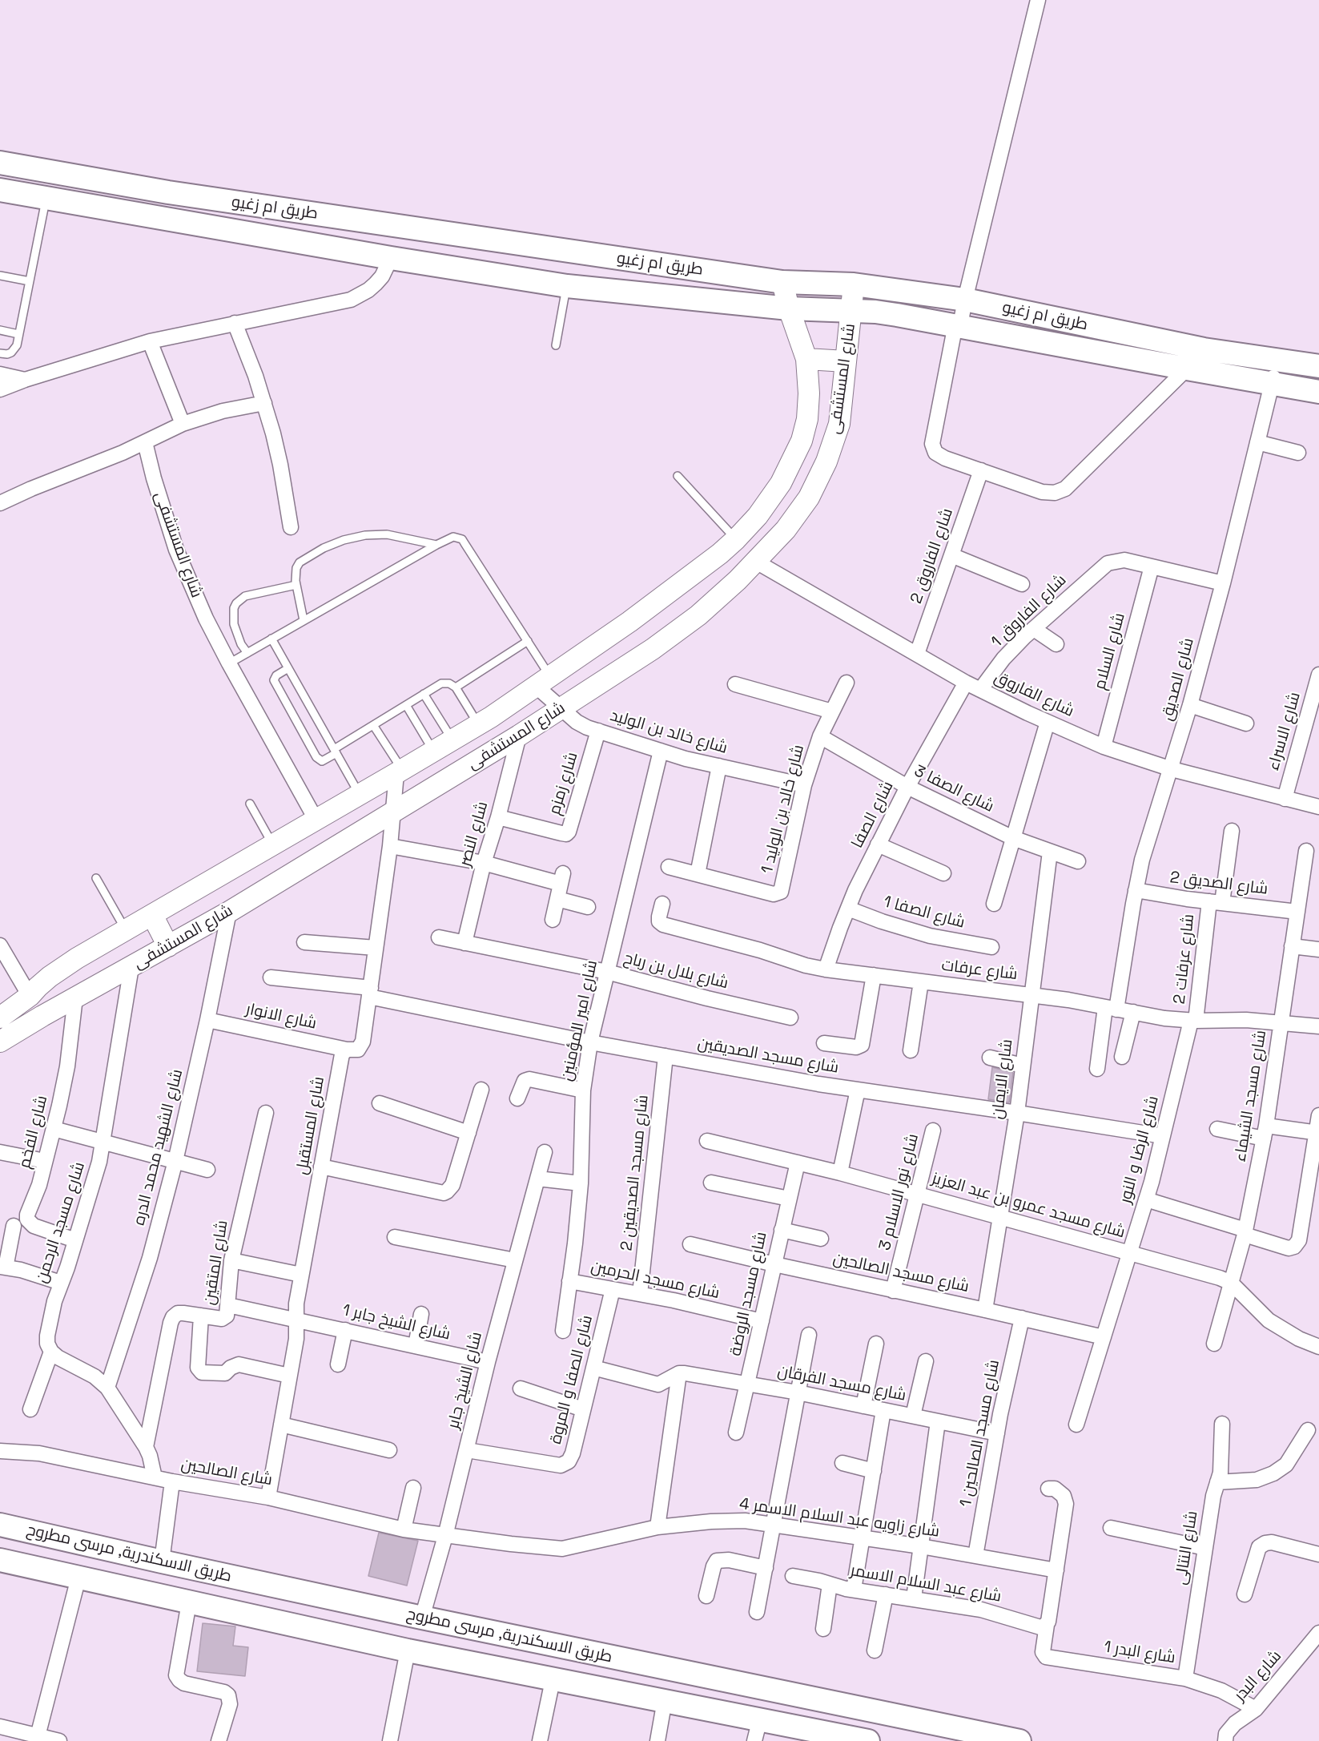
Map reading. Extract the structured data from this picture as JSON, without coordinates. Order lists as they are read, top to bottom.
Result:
{
  "streets": {
    "main road": ["طريق ام زغيو", "طريق الاسكندرية, مرسى مطروح"],
    "street": [
      "شارع المستشفى",
      "شارع الفاروق 2",
      "شارع الفاروق 1",
      "شارع السلام",
      "شارع الصديق",
      "شارع الفاروق",
      "شارع الاسراء",
      "شارع خالد بن الوليد",
      "شارع زمزم",
      "شارع الصفا 3",
      "شارع خالد بن الوليد 1",
      "شارع الصفا",
      "شارع النصر",
      "شارع الصديق 2",
      "شارع الصفا 1",
      "شارع عرفات 2",
      "شارع عرفات",
      "شارع بلال بن رباح",
      "شارع الانوار",
      "شارع امير المؤمنين",
      "شارع مسجد الصديقين",
      "شارع الايمان",
      "شارع مسجد الشيماء",
      "شارع المستقبل",
      "شارع الفخم",
      "شارع الشهيد محمد الدره",
      "شارع الرضا و النور",
      "شارع مسجد الصديقين 2",
      "شارع نور الاسلام 3",
      "شارع مسجد عمرو بن عبد العزيز",
      "شارع مسجد الرحمن",
      "شارع المتقين",
      "شارع مسجد الصالحين",
      "شارع مسجد الحرمين",
      "شارع مسجد الروضة",
      "شارع الشيخ جابر 1",
      "شارع الصفا و المروة",
      "شارع الشيخ جابر",
      "شارع مسجد الفرقان",
      "شارع مسجد الصالحين 1",
      "شارع الصالحين",
      "شارع زاويه عبد السلام الاسمر 4",
      "شارع النتالى",
      "شارع عبد السلام الاسمر",
      "شارع البدر 1",
      "شارع البدر"
    ]
  },
  "crossings": [
    ["طريق ام زغيو", "شارع المستشفى"],
    ["طريق ام زغيو", "شارع الصديق"],
    ["شارع المستشفى", "شارع الفاروق"],
    ["شارع المستشفى", "شارع خالد بن الوليد"],
    ["شارع المستشفى", "شارع النصر"],
    ["شارع المستشفى", "شارع الفخم"],
    ["شارع المستشفى", "شارع الشهيد محمد الدره"],
    ["شارع المستشفى", "شارع مسجد الرحمن"],
    ["شارع الفاروق 2", "شارع الفاروق"],
    ["شارع الفاروق 1", "شارع السلام"],
    ["شارع الفاروق 1", "شارع الفاروق"],
    ["شارع السلام", "شارع الفاروق"],
    ["شارع الصديق", "شارع الفاروق"],
    ["شارع الصديق", "شارع الصديق 2"],
    ["شارع الصديق", "شارع عرفات"],
    ["شارع الفاروق", "شارع الاسراء"],
    ["شارع الفاروق", "شارع الصفا"],
    ["شارع خالد بن الوليد", "شارع زمزم"],
    ["شارع خالد بن الوليد", "شارع خالد بن الوليد 1"],
    ["شارع خالد بن الوليد", "شارع امير المؤمنين"],
    ["شارع زمزم", "شارع النصر"],
    ["شارع الصفا 3", "شارع خالد بن الوليد 1"],
    ["شارع الصفا 3", "شارع الصفا"],
    ["شارع الصفا 3", "شارع الايمان"],
    ["شارع الصفا", "شارع الصفا 1"],
    ["شارع الصفا", "شارع عرفات"],
    ["شارع النصر", "شارع بلال بن رباح"],
    ["شارع الصديق 2", "شارع عرفات 2"],
    ["شارع الصديق 2", "شارع مسجد الشيماء"],
    ["شارع عرفات 2", "شارع عرفات"],
    ["شارع عرفات 2", "شارع الرضا و النور"],
    ["شارع عرفات", "شارع الايمان"],
    ["شارع عرفات", "شارع مسجد الشيماء"],
    ["شارع عرفات", "شارع الرضا و النور"],
    ["شارع بلال بن رباح", "شارع امير المؤمنين"],
    ["شارع الانوار", "شارع المستقبل"],
    ["شارع الانوار", "شارع الشهيد محمد الدره"],
    ["شارع امير المؤمنين", "شارع مسجد الصديقين"],
    ["شارع امير المؤمنين", "شارع مسجد الحرمين"],
    ["شارع مسجد الصديقين", "شارع الايمان"],
    ["شارع مسجد الصديقين", "شارع الرضا و النور"],
    ["شارع مسجد الصديقين", "شارع مسجد الصديقين 2"],
    ["شارع الايمان", "شارع مسجد عمرو بن عبد العزيز"],
    ["شارع الايمان", "شارع مسجد الصالحين"],
    ["شارع مسجد الشيماء", "شارع مسجد عمرو بن عبد العزيز"],
    ["شارع المستقبل", "شارع الشيخ جابر 1"],
    ["شارع المستقبل", "شارع الصالحين"],
    ["شارع الفخم", "شارع مسجد الرحمن"],
    ["شارع الرضا و النور", "شارع مسجد عمرو بن عبد العزيز"],
    ["شارع الرضا و النور", "شارع مسجد الصالحين"],
    ["شارع مسجد الصديقين 2", "شارع مسجد الحرمين"],
    ["شارع نور الاسلام 3", "شارع مسجد عمرو بن عبد العزيز"],
    ["شارع نور الاسلام 3", "شارع مسجد الصالحين"],
    ["شارع مسجد عمرو بن عبد العزيز", "شارع مسجد الروضة"],
    ["شارع المتقين", "شارع الشيخ جابر 1"],
    ["شارع المتقين", "شارع الصالحين"],
    ["شارع مسجد الصالحين", "شارع مسجد الروضة"],
    ["شارع مسجد الصالحين", "شارع مسجد الصالحين 1"],
    ["شارع مسجد الحرمين", "شارع مسجد الروضة"],
    ["شارع مسجد الحرمين", "شارع الصفا و المروة"],
    ["شارع مسجد الروضة", "شارع مسجد الفرقان"],
    ["شارع الشيخ جابر 1", "شارع الشيخ جابر"],
    ["شارع الصفا و المروة", "شارع الشيخ جابر"],
    ["شارع الشيخ جابر", "شارع الصالحين"],
    ["شارع الشيخ جابر", "شارع زاويه عبد السلام الاسمر 4"],
    ["شارع الشيخ جابر", "طريق الاسكندرية, مرسى مطروح"],
    ["شارع مسجد الفرقان", "شارع مسجد الصالحين 1"],
    ["شارع مسجد الصالحين 1", "شارع زاويه عبد السلام الاسمر 4"],
    ["شارع الصالحين", "شارع زاويه عبد السلام الاسمر 4"],
    ["شارع النتالى", "شارع البدر 1"],
    ["شارع عبد السلام الاسمر", "شارع البدر 1"],
    ["شارع البدر 1", "شارع البدر"]
  ]
}
